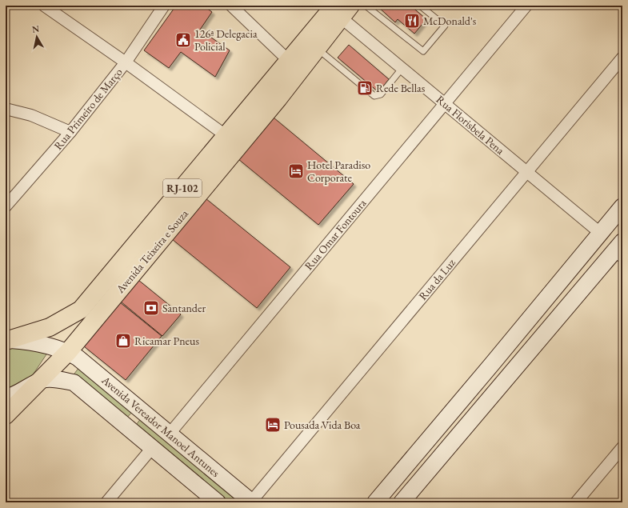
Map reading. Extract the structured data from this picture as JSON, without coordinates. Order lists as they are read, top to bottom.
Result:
{
  "streets": {
    "main road": ["RJ-102", "Avenida Teixeira e Souza", "Avenida Vereador Manoel Antunes"],
    "street": [
      "Rua Primeiro de Março",
      "Rua Florisbela Pena",
      "Rua Omar Fontoura",
      "Rua da Luz"
    ]
  },
  "crossings": [
    ["Rua Florisbela Pena", "Rua Omar Fontoura"],
    ["Rua Florisbela Pena", "Avenida Teixeira e Souza"],
    ["Rua Florisbela Pena", "Rua da Luz"],
    ["Rua Omar Fontoura", "Avenida Vereador Manoel Antunes"],
    ["Avenida Teixeira e Souza", "Avenida Vereador Manoel Antunes"],
    ["Rua da Luz", "Avenida Vereador Manoel Antunes"]
  ],
  "places": {
    "restaurant": ["McDonald's"],
    "public building": ["126ª Delegacia Policial"],
    "fuel station": ["Rede Bellas"],
    "hotel": ["Hotel Paradiso Corporate", "Pousada Vida Boa"],
    "bank": ["Santander"],
    "shop": ["Ricamar Pneus"]
  },
  "north": "top"
}
